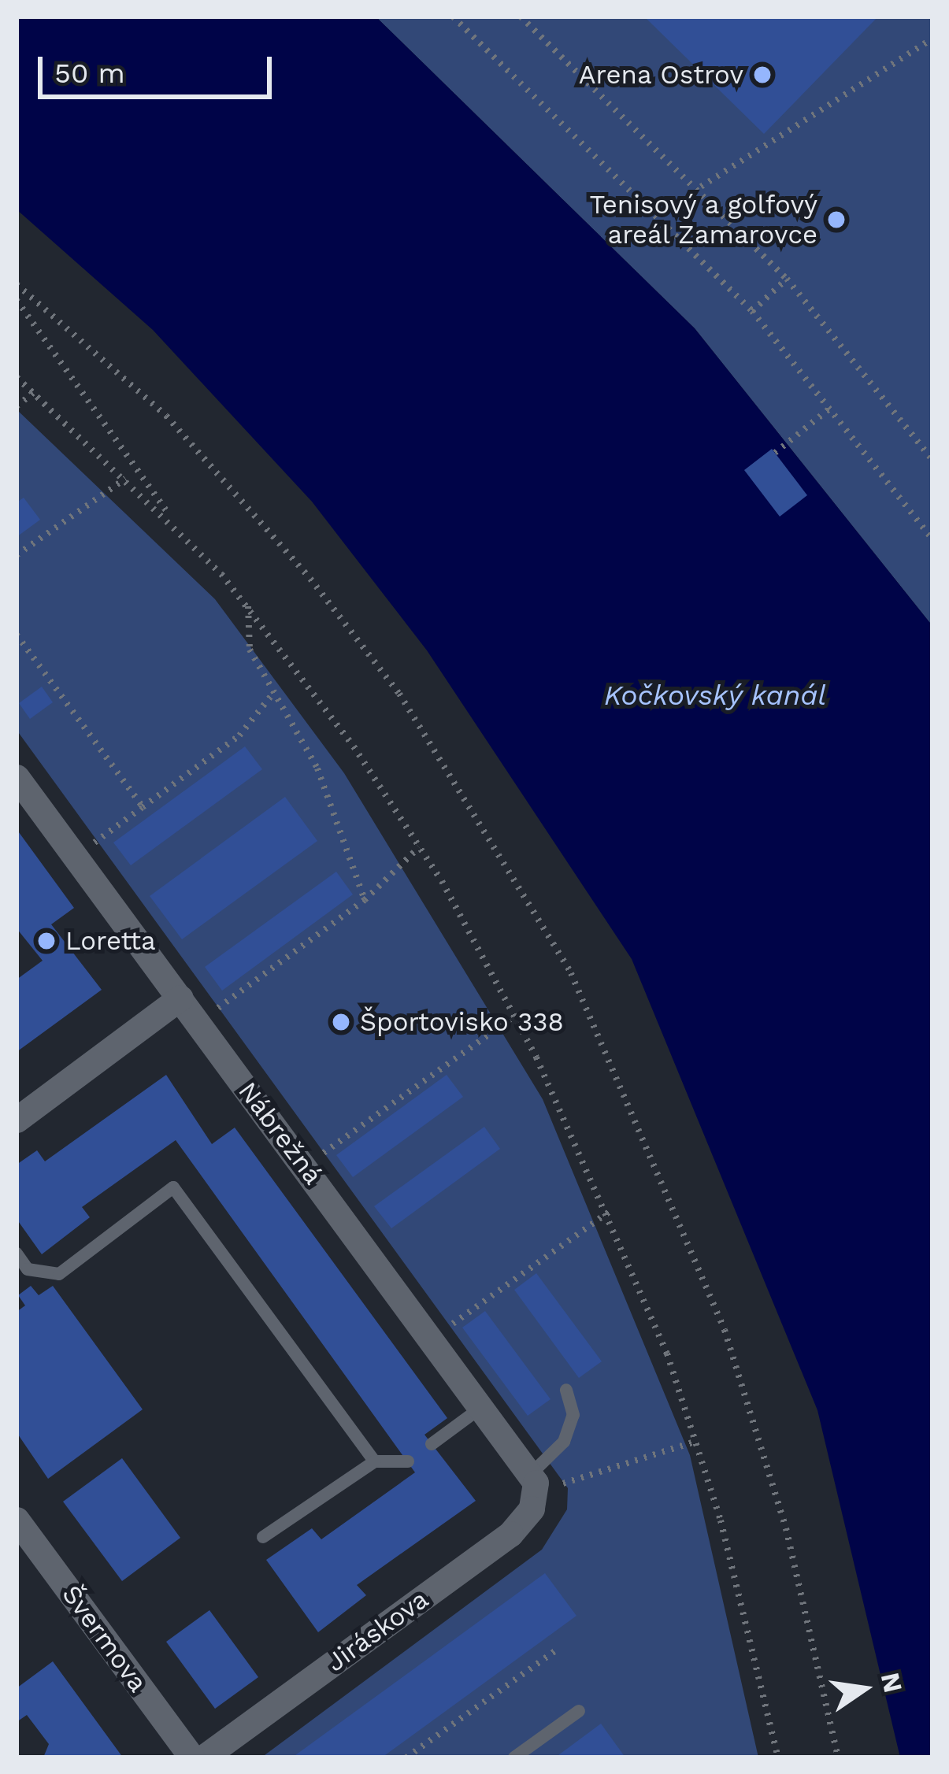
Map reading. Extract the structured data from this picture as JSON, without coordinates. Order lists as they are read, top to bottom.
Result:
{
  "streets": {
    "street": ["Nábrežná", "Jiráskova", "Švermova"]
  },
  "crossings": [
    ["Nábrežná", "Jiráskova"]
  ],
  "water": ["Kočkovský kanál"],
  "places": [
    "Arena Ostrov",
    "Tenisový a golfový areál Zamarovce",
    "Loretta",
    "Športovisko 338"
  ],
  "scale_bar": "50 m",
  "north": "right"
}
